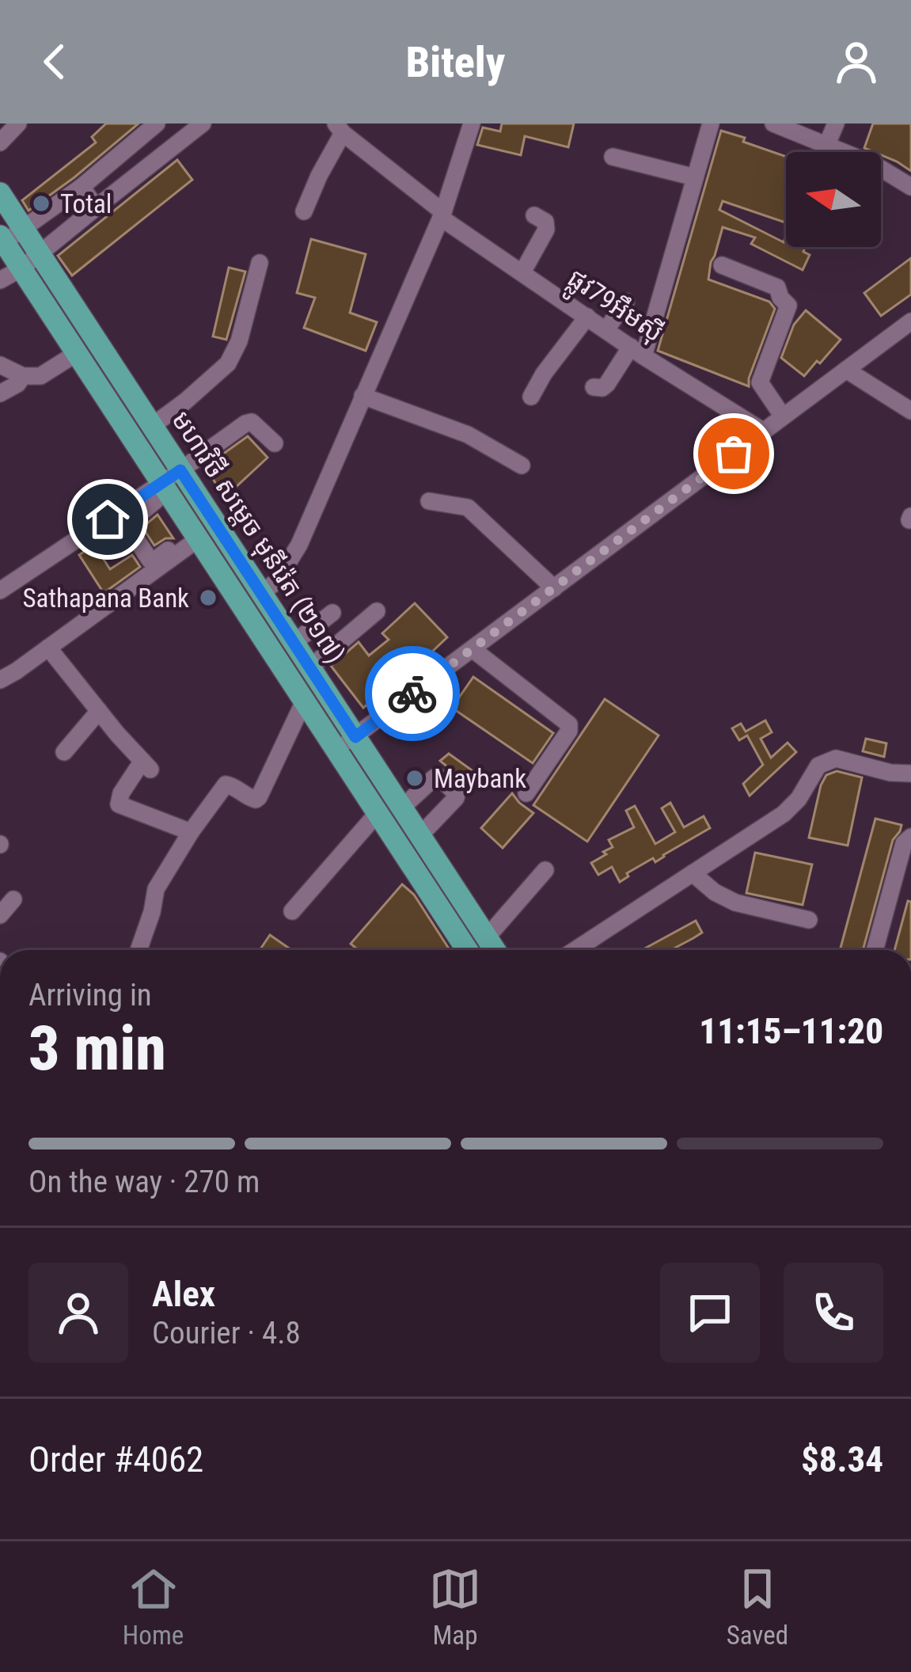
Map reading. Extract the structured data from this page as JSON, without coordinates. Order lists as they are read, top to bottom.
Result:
{
  "streets": {
    "main road": ["មហាវិថី សម្តេច មុនីរ៉េត (២១៧)"],
    "street": ["ផ្លូវ79អឹមស៊ី"]
  },
  "places": ["Total", "Sathapana Bank", "Maybank"],
  "north": "left",
  "page": {
    "header": "Bitely",
    "heading": ["3 min", "Arriving in", "11:15–11:20"],
    "panel": [
      "Alex",
      "Courier · 4.8",
      "Order #4062",
      "$8.34"
    ],
    "bar": "On the way · 270 m",
    "tabs": ["Home", "Map", "Saved"]
  }
}
